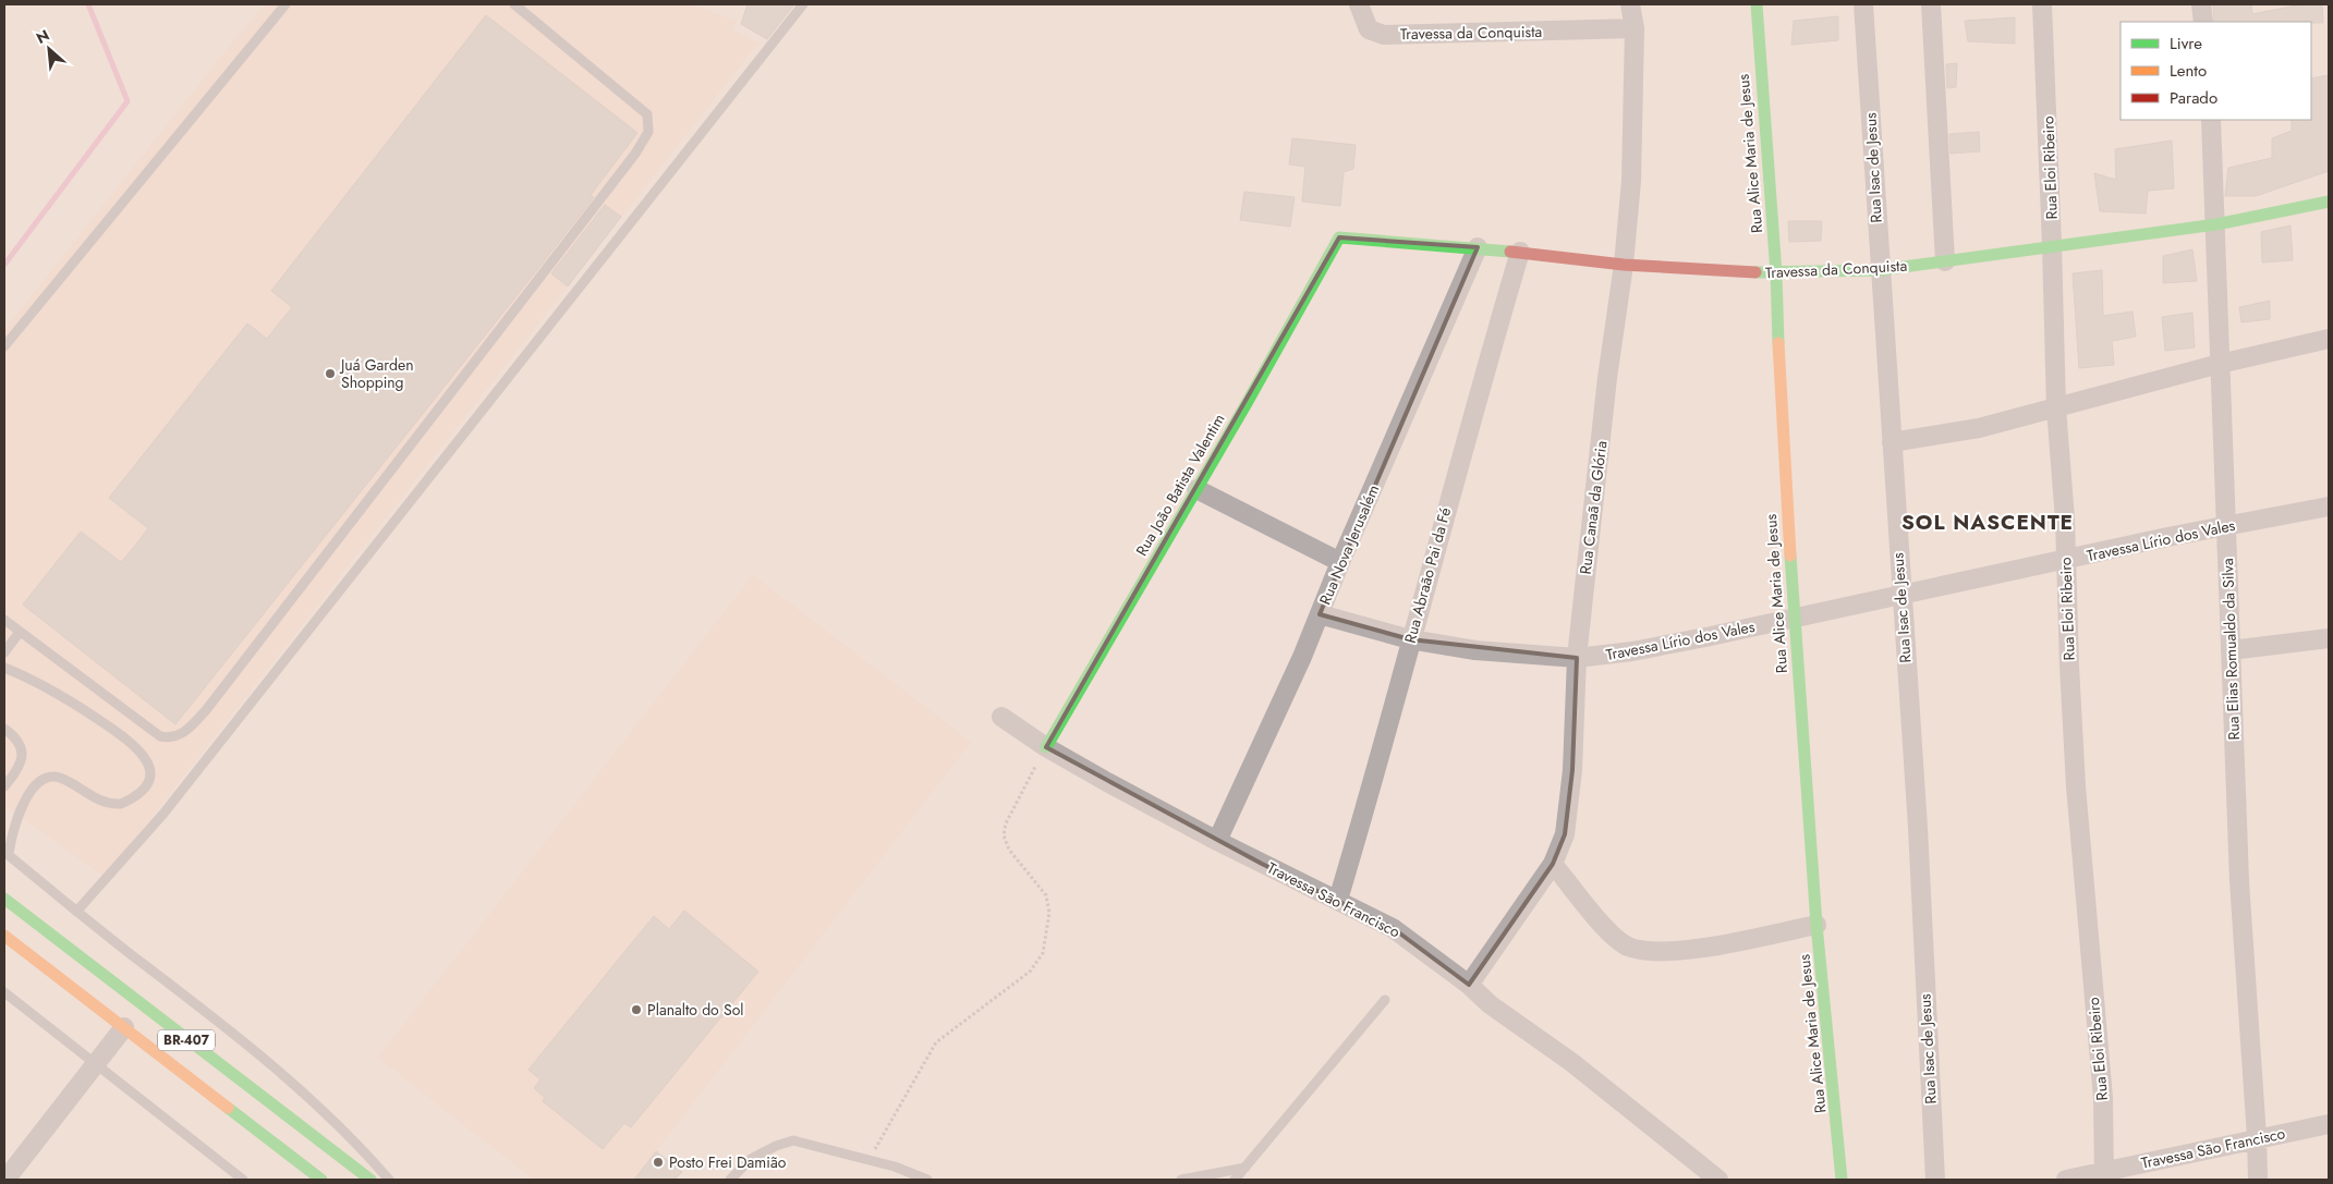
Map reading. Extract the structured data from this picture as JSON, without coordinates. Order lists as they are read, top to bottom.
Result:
{
  "streets": {
    "main road": [
      "Travessa da Conquista",
      "Rua Alice Maria de Jesus",
      "Rua João Batista Valentim",
      "BR-407"
    ],
    "street": [
      "Rua Isac de Jesus",
      "Rua Eloi Ribeiro",
      "Rua Canaã da Glória",
      "Travessa Lírio dos Vales",
      "Rua Nova Jerusalém",
      "Rua Abraão Pai da Fé",
      "Rua Elias Romualdo da Silva",
      "Travessa São Francisco"
    ]
  },
  "crossings": [
    ["Travessa da Conquista", "Rua Alice Maria de Jesus"],
    ["Travessa da Conquista", "Rua Isac de Jesus"],
    ["Travessa da Conquista", "Rua Eloi Ribeiro"],
    ["Travessa da Conquista", "Rua João Batista Valentim"],
    ["Travessa da Conquista", "Rua Canaã da Glória"],
    ["Travessa da Conquista", "Rua Nova Jerusalém"],
    ["Travessa da Conquista", "Rua Abraão Pai da Fé"],
    ["Travessa da Conquista", "Rua Elias Romualdo da Silva"],
    ["Rua Alice Maria de Jesus", "Travessa Lírio dos Vales"],
    ["Rua Isac de Jesus", "Travessa Lírio dos Vales"],
    ["Rua Eloi Ribeiro", "Travessa Lírio dos Vales"],
    ["Rua Eloi Ribeiro", "Travessa São Francisco"],
    ["Rua João Batista Valentim", "Travessa São Francisco"],
    ["Rua Canaã da Glória", "Travessa Lírio dos Vales"],
    ["Rua Canaã da Glória", "Travessa São Francisco"],
    ["Travessa Lírio dos Vales", "Rua Nova Jerusalém"],
    ["Travessa Lírio dos Vales", "Rua Abraão Pai da Fé"],
    ["Travessa Lírio dos Vales", "Rua Elias Romualdo da Silva"],
    ["Rua Nova Jerusalém", "Travessa São Francisco"],
    ["Rua Abraão Pai da Fé", "Travessa São Francisco"],
    ["Rua Elias Romualdo da Silva", "Travessa São Francisco"]
  ],
  "districts": ["SOL NASCENTE"],
  "places": ["Juá Garden Shopping", "Planalto do Sol", "Posto Frei Damião"],
  "legend": ["Livre", "Lento", "Parado"],
  "north": "top left"
}
